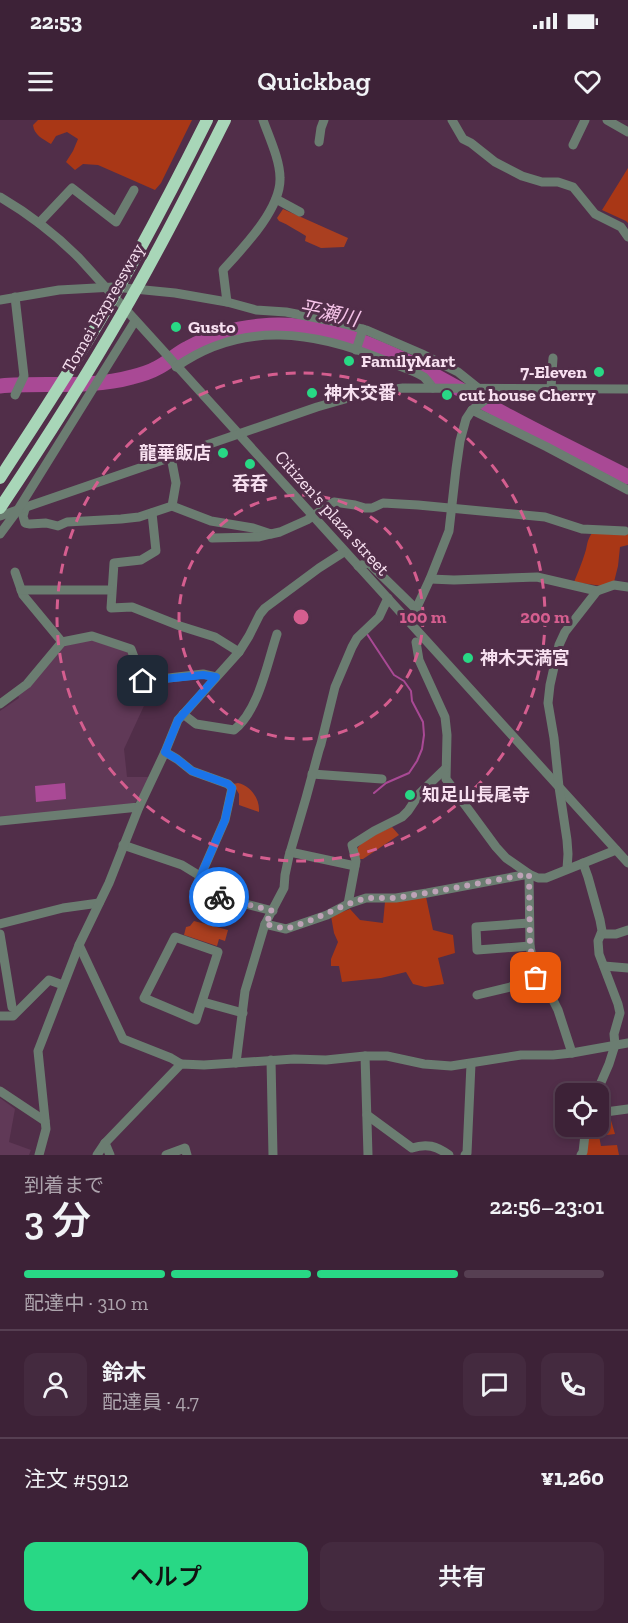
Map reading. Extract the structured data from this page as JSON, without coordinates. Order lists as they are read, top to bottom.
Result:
{
  "streets": {
    "highway": ["Tomei Expressway"],
    "street": ["Citizen's plaza street"]
  },
  "water": ["平瀬川"],
  "places": [
    "Gusto",
    "FamilyMart",
    "7-Eleven",
    "神木交番",
    "cut house Cherry",
    "龍華飯店",
    "呑呑",
    "神木天満宮",
    "知足山長尾寺"
  ],
  "page": {
    "status": "22:53",
    "header": "Quickbag",
    "heading": ["3 分", "到着まで", "22:56–23:01"],
    "panel": [
      "鈴木",
      "配達員 · 4.7",
      "注文 #5912",
      "¥1,260"
    ],
    "bar": "配達中 · 310 m",
    "buttons": ["ヘルプ", "共有"]
  },
  "rings": ["100 m", "200 m"]
}
